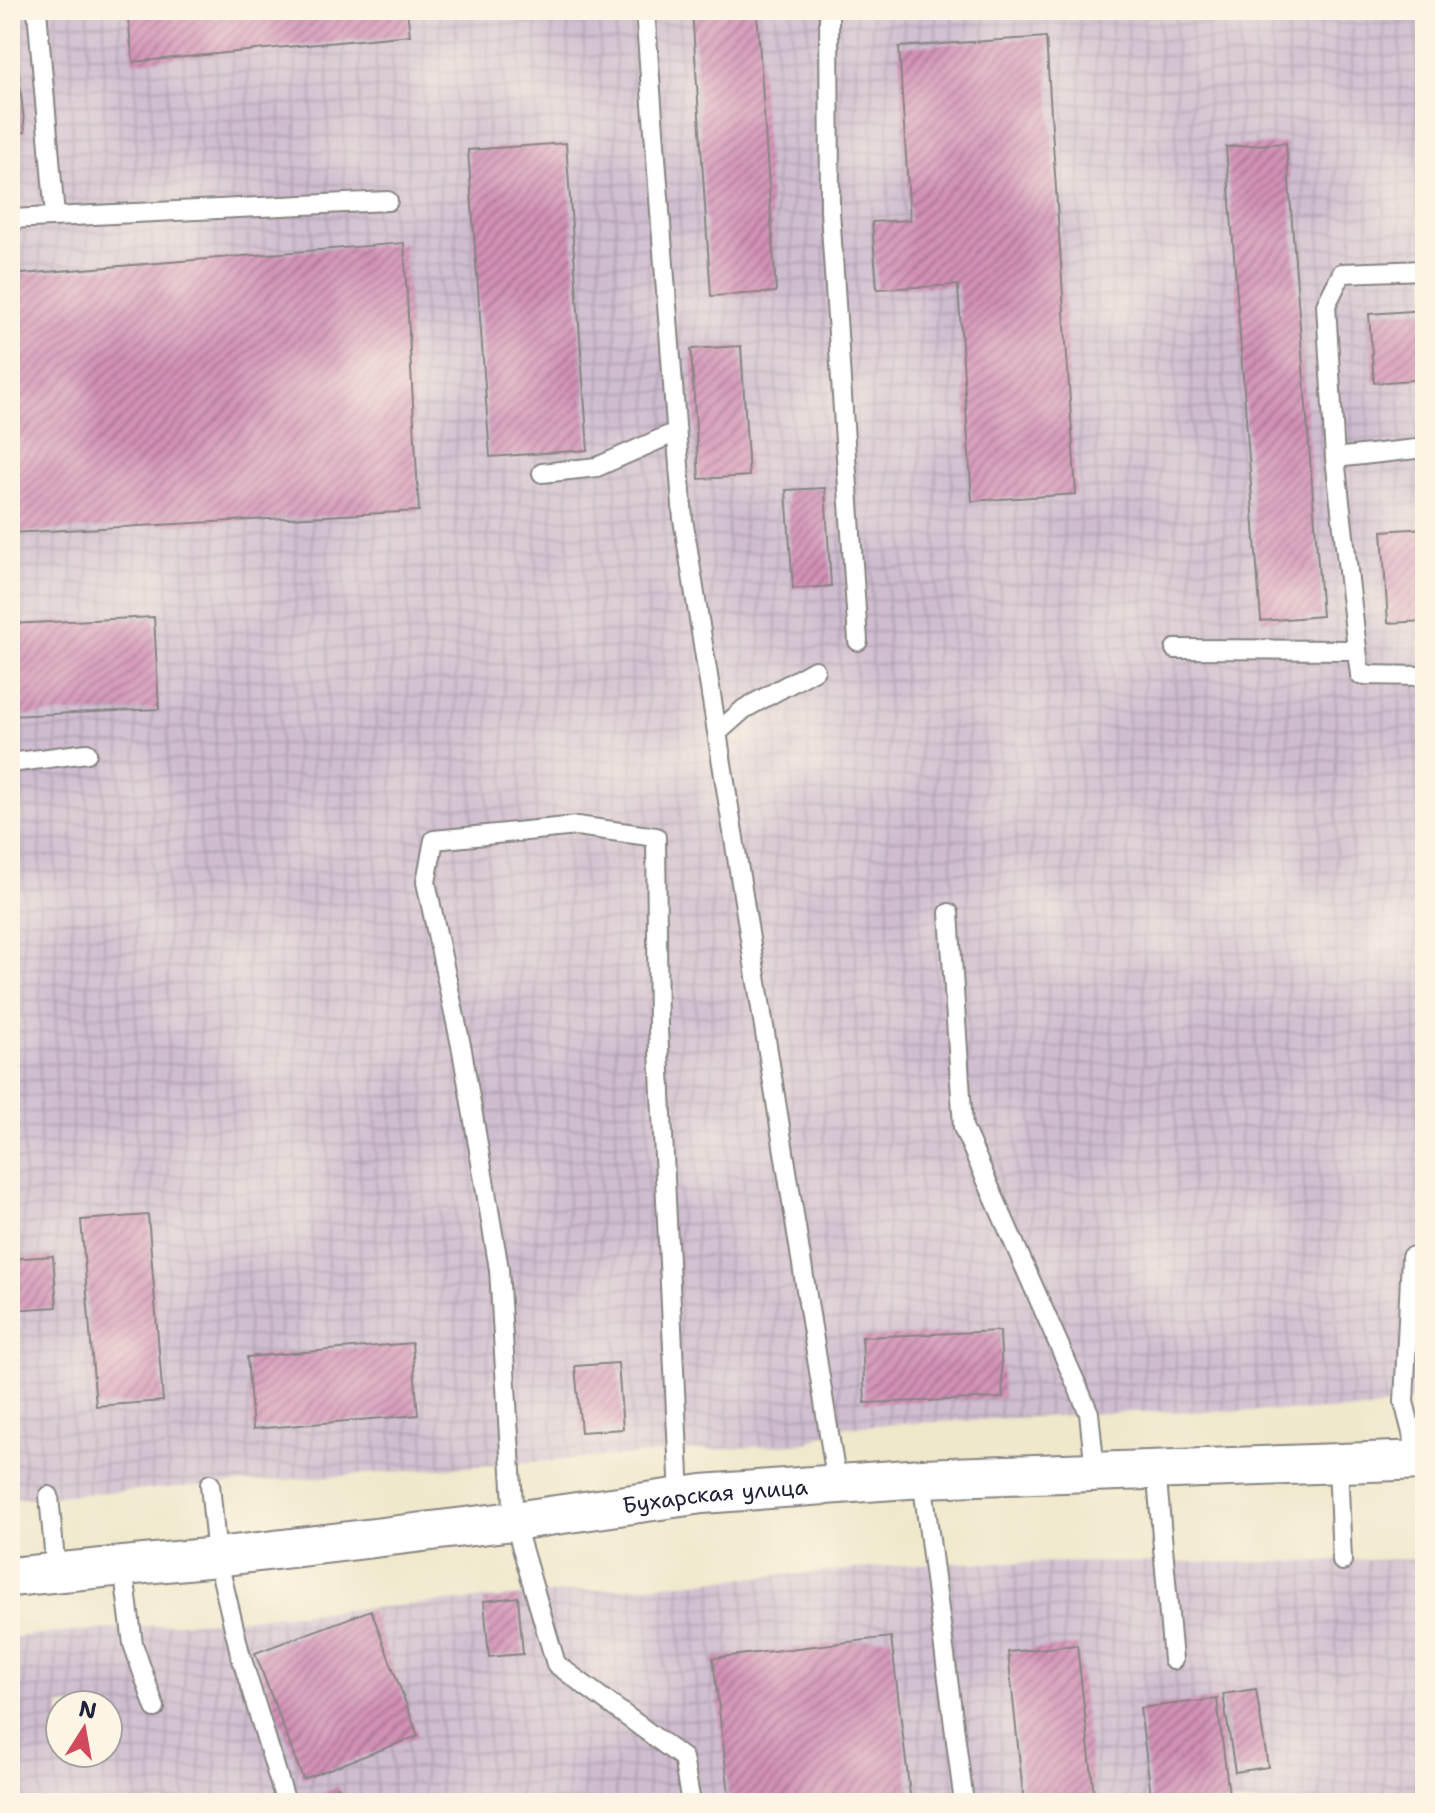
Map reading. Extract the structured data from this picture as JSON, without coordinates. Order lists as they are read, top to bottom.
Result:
{
  "streets": {
    "street": ["Бухарская улица"]
  },
  "north": "top"
}
